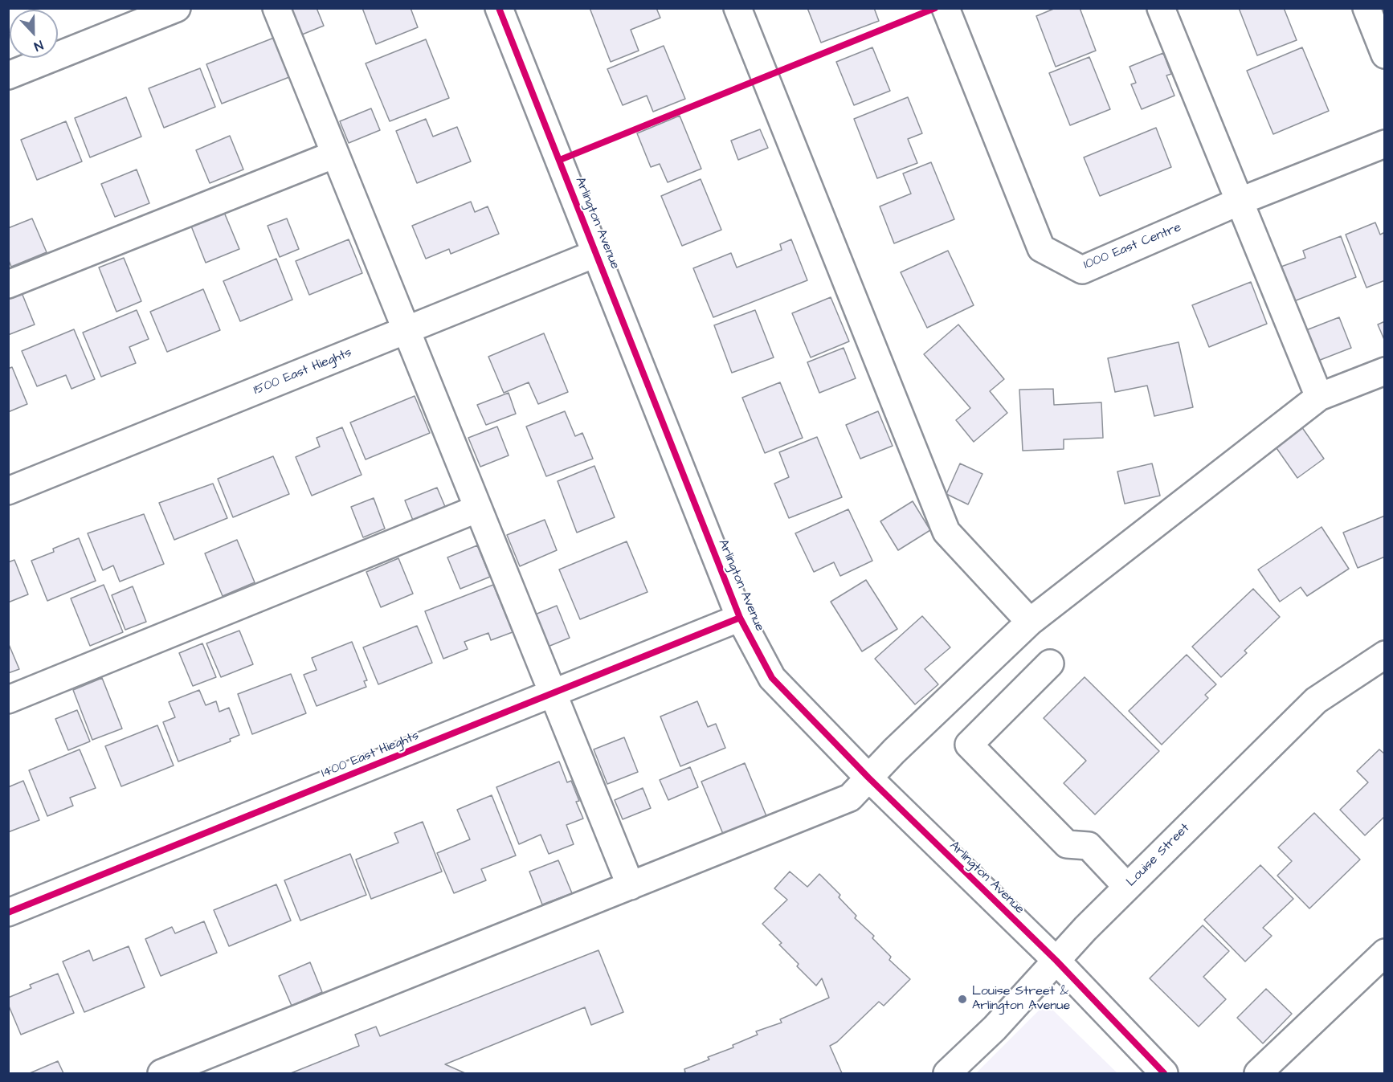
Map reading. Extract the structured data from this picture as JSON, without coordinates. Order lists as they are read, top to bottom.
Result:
{
  "streets": {
    "street": [
      "Arlington Avenue",
      "1000 East Centre",
      "1500 East Hieghts",
      "1400 East Hieghts",
      "Louise Street"
    ]
  },
  "crossings": [
    ["Arlington Avenue", "1500 East Hieghts"],
    ["Arlington Avenue", "1400 East Hieghts"],
    ["Arlington Avenue", "Louise Street"]
  ],
  "places": ["Louise Street & Arlington Avenue"],
  "north": "bottom"
}
